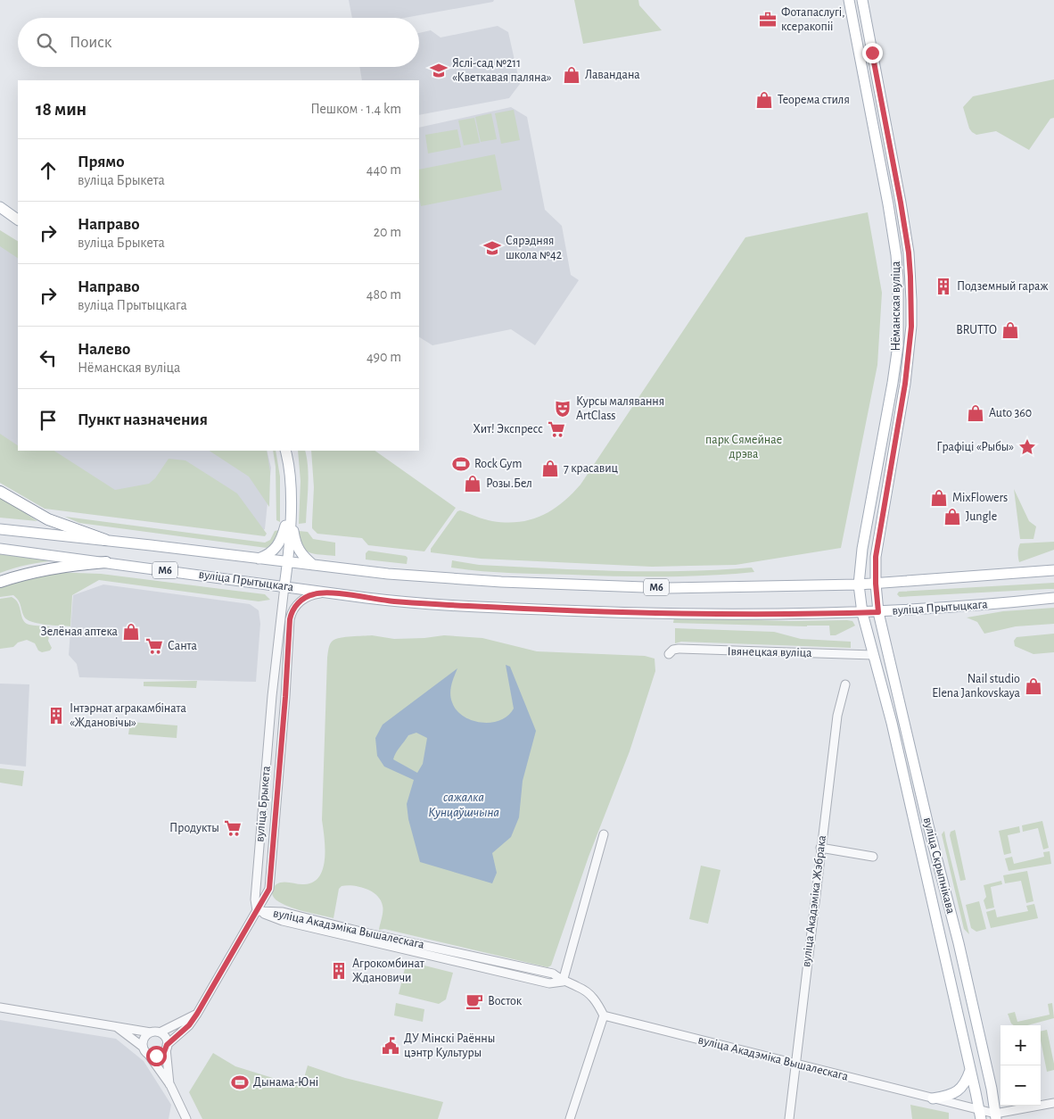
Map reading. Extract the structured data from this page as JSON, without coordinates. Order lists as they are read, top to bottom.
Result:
{
  "streets": {
    "main road": [
      "Нёманская вуліца",
      "М6",
      "вуліца Прытыцкага",
      "вуліца Скрыпнікава"
    ],
    "street": [
      "Івянецкая вуліца",
      "вуліца Брыкета",
      "вуліца Акадэміка Жэбрака",
      "вуліца Акадэміка Вышалескага"
    ]
  },
  "crossings": [
    ["Нёманская вуліца", "вуліца Прытыцкага"],
    ["Нёманская вуліца", "вуліца Скрыпнікава"],
    ["вуліца Прытыцкага", "вуліца Брыкета"],
    ["вуліца Прытыцкага", "вуліца Скрыпнікава"],
    ["Івянецкая вуліца", "вуліца Скрыпнікава"],
    ["вуліца Брыкета", "вуліца Акадэміка Вышалескага"],
    ["вуліца Скрыпнікава", "вуліца Акадэміка Вышалескага"],
    ["вуліца Акадэміка Жэбрака", "вуліца Акадэміка Вышалескага"]
  ],
  "water": ["сажалка Кунцаўшчына"],
  "parks": ["парк Сямейнае дрэва"],
  "places": {
    "office": ["Фотапаслугі, ксеракопіі"],
    "school or university": ["Яслі-сад №211 «Кветкавая паляна»", "Сярэдняя школа №42"],
    "shop": [
      "Лавандана",
      "Теорема стиля",
      "BRUTTO",
      "Auto 360",
      "7 красавиц",
      "Розы.Бел",
      "MixFlowers",
      "Jungle",
      "Зелёная аптека",
      "Nail studio Elena Jankovskaya"
    ],
    "building": ["Подземный гараж", "Інтэрнат агракамбіната «Ждановічы»", "Агрокомбинат Ждановичи"],
    "theatre": ["Курсы малявання ArtClass"],
    "supermarket": ["Хит! Экспресс", "Санта", "Продукты"],
    "place": ["Графіці «Рыбы»"],
    "sports": ["Rock Gym", "Дынама-Юні"],
    "cafe": ["Восток"],
    "public building": ["ДУ Мінскі Раённы цэнтр Культуры"]
  },
  "page": {
    "search": "Поиск",
    "heading": ["18 мин", "Пешком · 1.4 km"],
    "list": [
      ["Прямо", "вуліца Брыкета", "440 m"],
      ["Направо", "вуліца Брыкета", "20 m"],
      ["Направо", "вуліца Прытыцкага", "480 m"],
      ["Налево", "Нёманская вуліца", "490 m"],
      "Пункт назначения"
    ],
    "map_buttons": ["+", "−"]
  }
}
